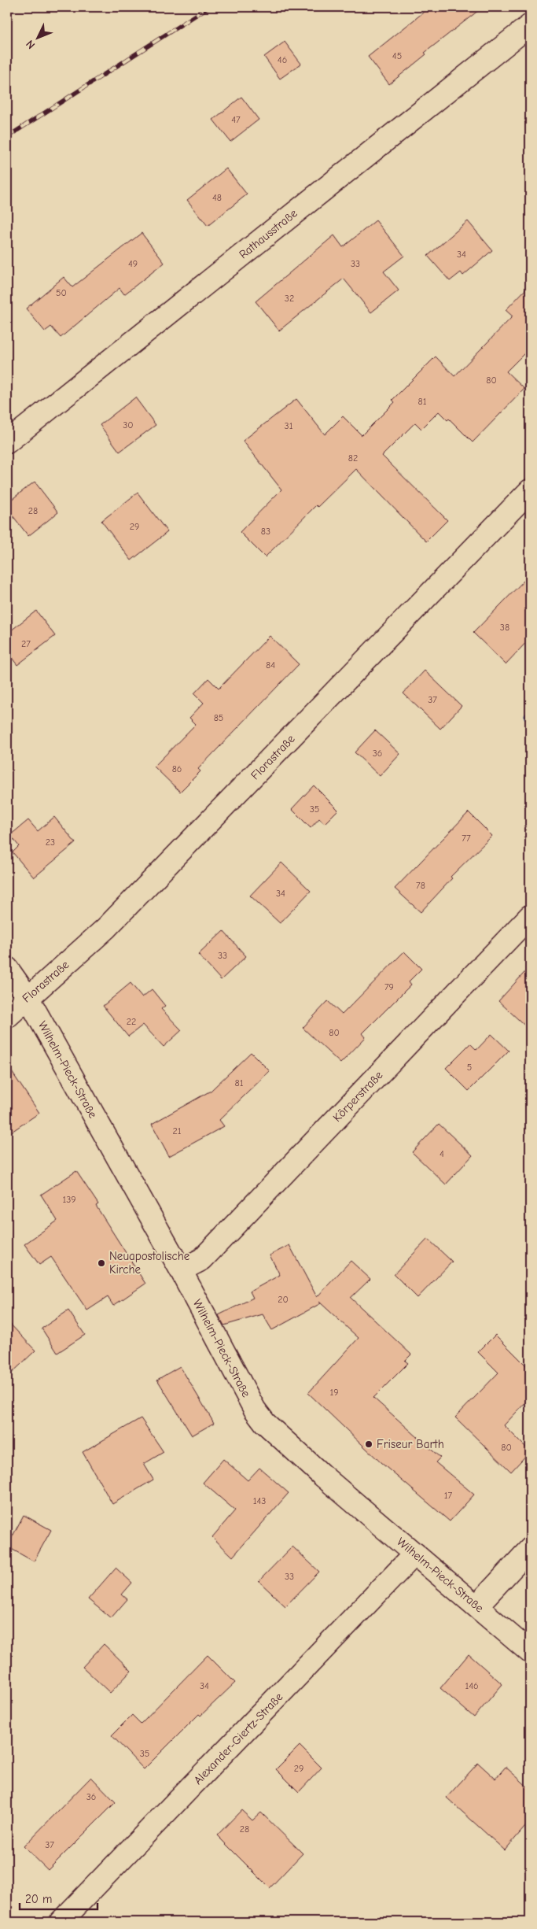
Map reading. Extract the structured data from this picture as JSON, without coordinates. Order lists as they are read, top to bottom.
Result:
{
  "streets": {
    "street": [
      "Rathausstraße",
      "Florastraße",
      "Wilhelm-Pieck-Straße",
      "Körperstraße",
      "Alexander-Giertz-Straße"
    ]
  },
  "crossings": [
    ["Florastraße", "Wilhelm-Pieck-Straße"],
    ["Wilhelm-Pieck-Straße", "Körperstraße"],
    ["Wilhelm-Pieck-Straße", "Alexander-Giertz-Straße"]
  ],
  "places": ["Neuapostolische Kirche", "Friseur Barth"],
  "house_numbers": [
    "45",
    "46",
    "47",
    "48",
    "34",
    "49",
    "33",
    "50",
    "32",
    "80",
    "81",
    "30",
    "31",
    "82",
    "28",
    "29",
    "83",
    "38",
    "27",
    "84",
    "37",
    "85",
    "36",
    "86",
    "35",
    "77",
    "23",
    "78",
    "34",
    "33",
    "79",
    "22",
    "80",
    "5",
    "81",
    "21",
    "4",
    "139",
    "20",
    "19",
    "80",
    "17",
    "143",
    "33",
    "34",
    "146",
    "35",
    "29",
    "36",
    "28",
    "37"
  ],
  "scale_bar": "20 m",
  "north": "bottom left"
}
